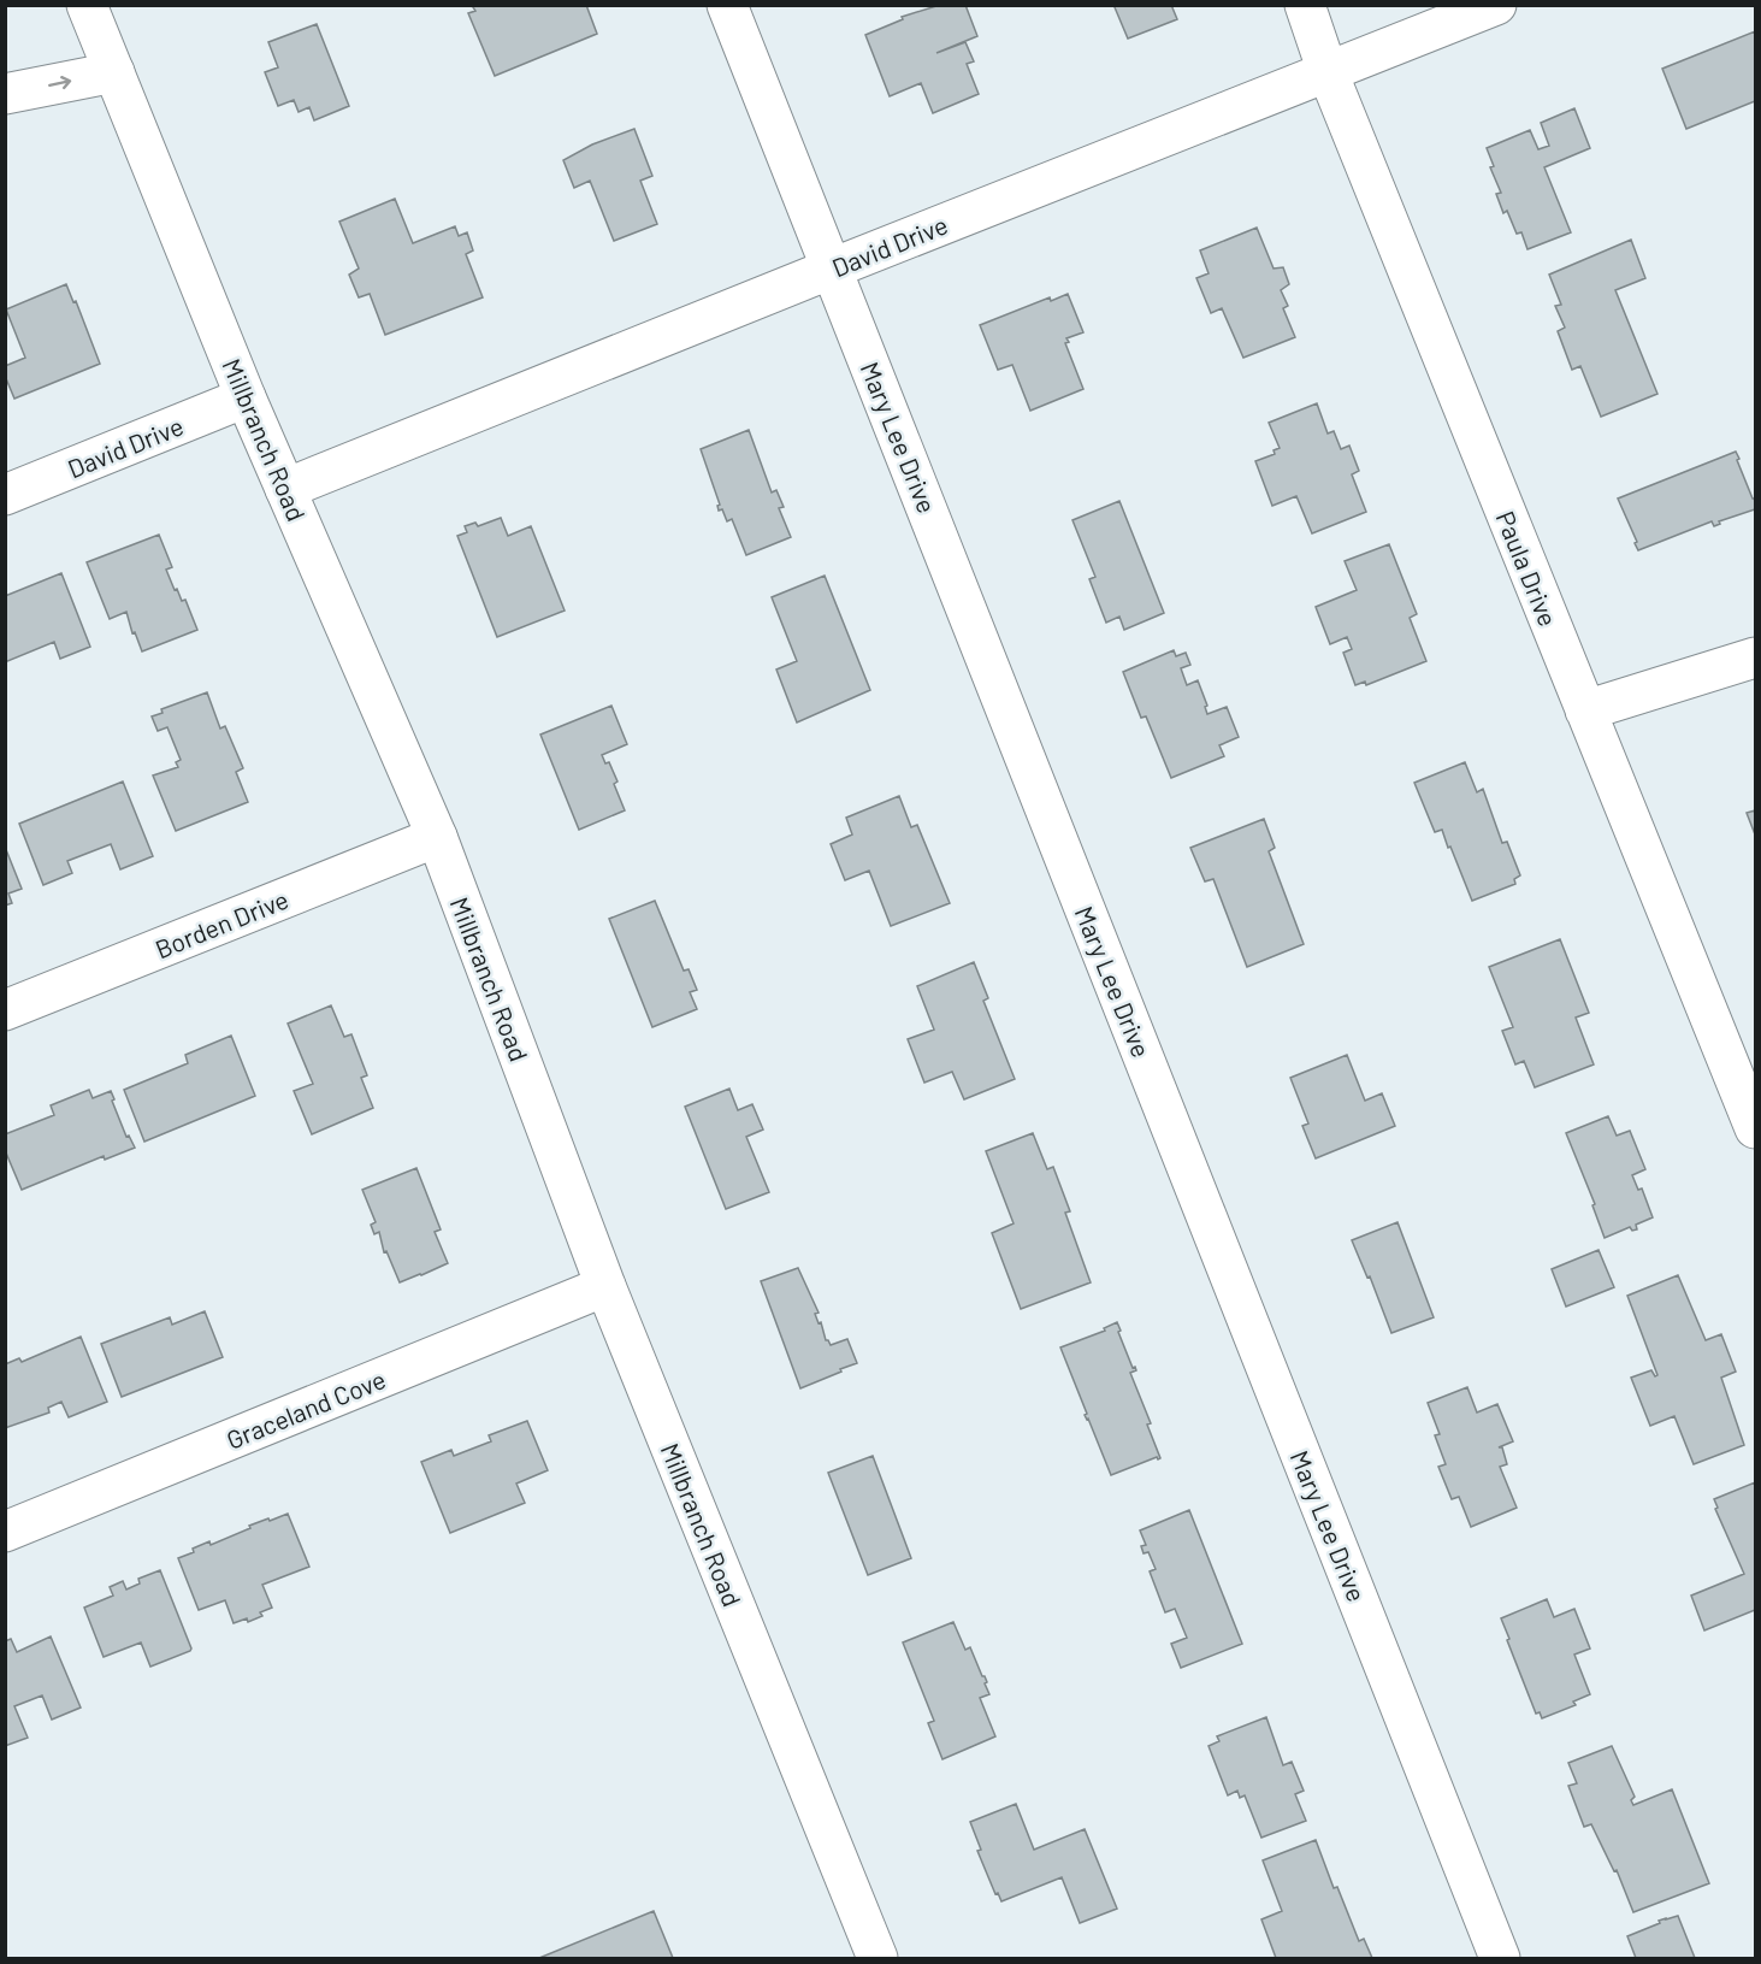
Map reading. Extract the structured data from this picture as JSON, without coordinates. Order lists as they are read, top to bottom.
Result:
{
  "streets": {
    "street": [
      "David Drive",
      "Mary Lee Drive",
      "Millbranch Road",
      "Paula Drive",
      "Borden Drive",
      "Graceland Cove"
    ]
  },
  "crossings": [
    ["David Drive", "Mary Lee Drive"],
    ["David Drive", "Millbranch Road"],
    ["David Drive", "Paula Drive"],
    ["Millbranch Road", "Borden Drive"],
    ["Millbranch Road", "Graceland Cove"]
  ]
}
